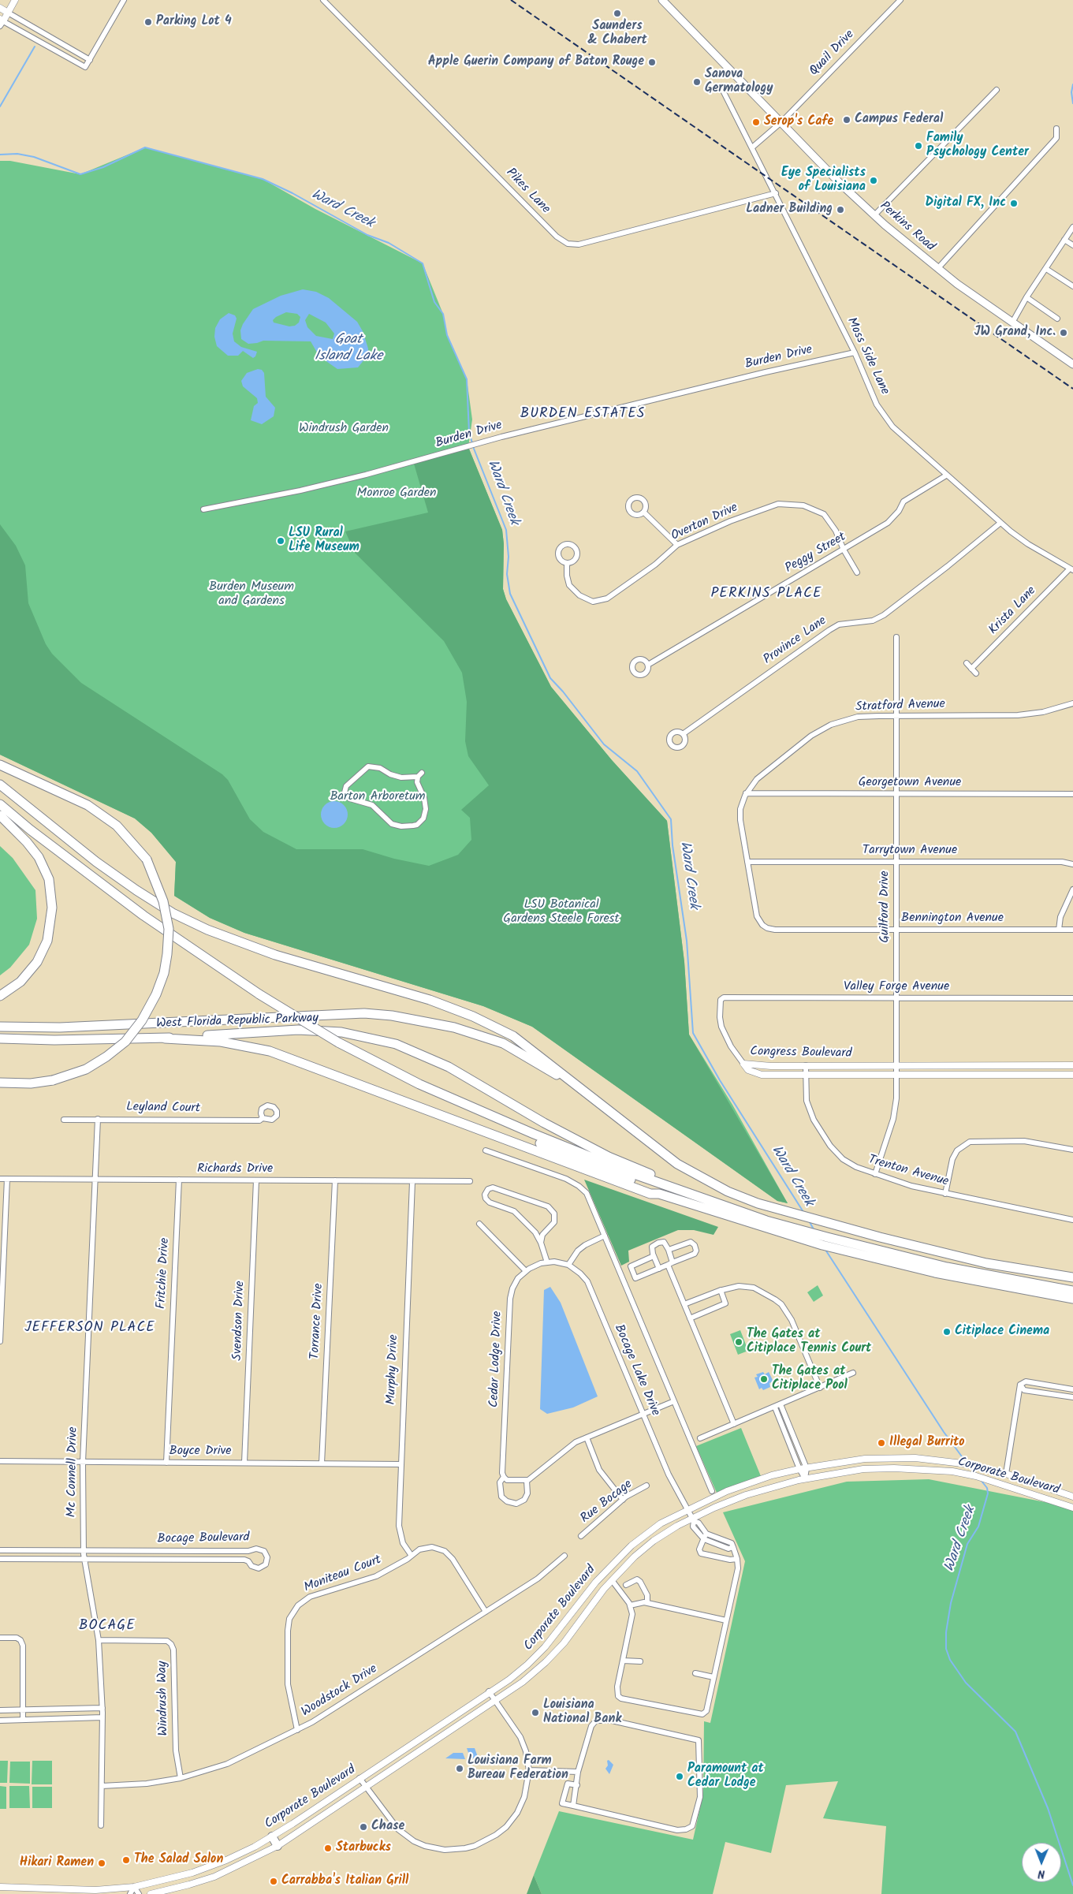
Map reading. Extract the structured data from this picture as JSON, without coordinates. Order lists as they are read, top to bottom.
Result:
{
  "streets": {
    "highway": ["West Florida Republic Parkway"],
    "main road": ["Perkins Road"],
    "street": [
      "Quail Drive",
      "Pikes Lane",
      "Moss Side Lane",
      "Burden Drive",
      "Overton Drive",
      "Peggy Street",
      "Krista Lane",
      "Province Lane",
      "Stratford Avenue",
      "Georgetown Avenue",
      "Tarrytown Avenue",
      "Guilford Drive",
      "Bennington Avenue",
      "Valley Forge Avenue",
      "Congress Boulevard",
      "Leyland Court",
      "Richards Drive",
      "Trenton Avenue",
      "Fritchie Drive",
      "Svendson Drive",
      "Torrance Drive",
      "Cedar Lodge Drive",
      "Murphy Drive",
      "Bocage Lake Drive",
      "Boyce Drive",
      "Mc Connell Drive",
      "Corporate Boulevard",
      "Rue Bocage",
      "Bocage Boulevard",
      "Moniteau Court",
      "Woodstock Drive",
      "Windrush Way"
    ]
  },
  "crossings": [
    ["Quail Drive", "Perkins Road"],
    ["Quail Drive", "Moss Side Lane"],
    ["Pikes Lane", "Moss Side Lane"],
    ["Moss Side Lane", "Burden Drive"],
    ["Moss Side Lane", "Peggy Street"],
    ["Moss Side Lane", "Krista Lane"],
    ["Moss Side Lane", "Province Lane"],
    ["Overton Drive", "Peggy Street"],
    ["Stratford Avenue", "Georgetown Avenue"],
    ["Stratford Avenue", "Tarrytown Avenue"],
    ["Stratford Avenue", "Guilford Drive"],
    ["Stratford Avenue", "Bennington Avenue"],
    ["Georgetown Avenue", "Guilford Drive"],
    ["Tarrytown Avenue", "Guilford Drive"],
    ["Guilford Drive", "Bennington Avenue"],
    ["Guilford Drive", "Valley Forge Avenue"],
    ["Guilford Drive", "Congress Boulevard"],
    ["Guilford Drive", "Trenton Avenue"],
    ["Valley Forge Avenue", "Congress Boulevard"],
    ["Congress Boulevard", "Trenton Avenue"],
    ["Leyland Court", "Mc Connell Drive"],
    ["Richards Drive", "Fritchie Drive"],
    ["Richards Drive", "Svendson Drive"],
    ["Richards Drive", "Torrance Drive"],
    ["Richards Drive", "Murphy Drive"],
    ["Richards Drive", "Mc Connell Drive"],
    ["Fritchie Drive", "Boyce Drive"],
    ["Svendson Drive", "Boyce Drive"],
    ["Torrance Drive", "Boyce Drive"],
    ["Murphy Drive", "Boyce Drive"],
    ["Murphy Drive", "Moniteau Court"],
    ["Bocage Lake Drive", "Corporate Boulevard"],
    ["Boyce Drive", "Mc Connell Drive"],
    ["Mc Connell Drive", "Bocage Boulevard"],
    ["Mc Connell Drive", "Woodstock Drive"],
    ["Mc Connell Drive", "Windrush Way"],
    ["Moniteau Court", "Woodstock Drive"],
    ["Woodstock Drive", "Windrush Way"]
  ],
  "districts": [
    "BURDEN ESTATES",
    "PERKINS PLACE",
    "JEFFERSON PLACE",
    "BOCAGE"
  ],
  "water": ["Ward Creek", "Goat Island Lake"],
  "parks": [
    "Windrush Garden",
    "Monroe Garden",
    "Burden Museum and Gardens",
    "Barton Arboretum",
    "LSU Botanical Gardens Steele Forest"
  ],
  "places": [
    "Saunders & Chabert",
    "Parking Lot 4",
    "Apple Guerin Company of Baton Rouge",
    "Sanova Germatology",
    "Campus Federal",
    "Serop's Cafe",
    "Family Psychology Center",
    "Eye Specialists of Louisiana",
    "Digital FX, Inc",
    "Ladner Building",
    "JW Grand, Inc.",
    "LSU Rural Life Museum",
    "Citiplace Cinema",
    "The Gates at Citiplace Tennis Court",
    "The Gates at Citiplace Pool",
    "Illegal Burrito",
    "Louisiana National Bank",
    "Louisiana Farm Bureau Federation",
    "Paramount at Cedar Lodge",
    "Chase",
    "Starbucks",
    "The Salad Salon",
    "Hikari Ramen",
    "Carrabba's Italian Grill"
  ],
  "north": "bottom"
}
